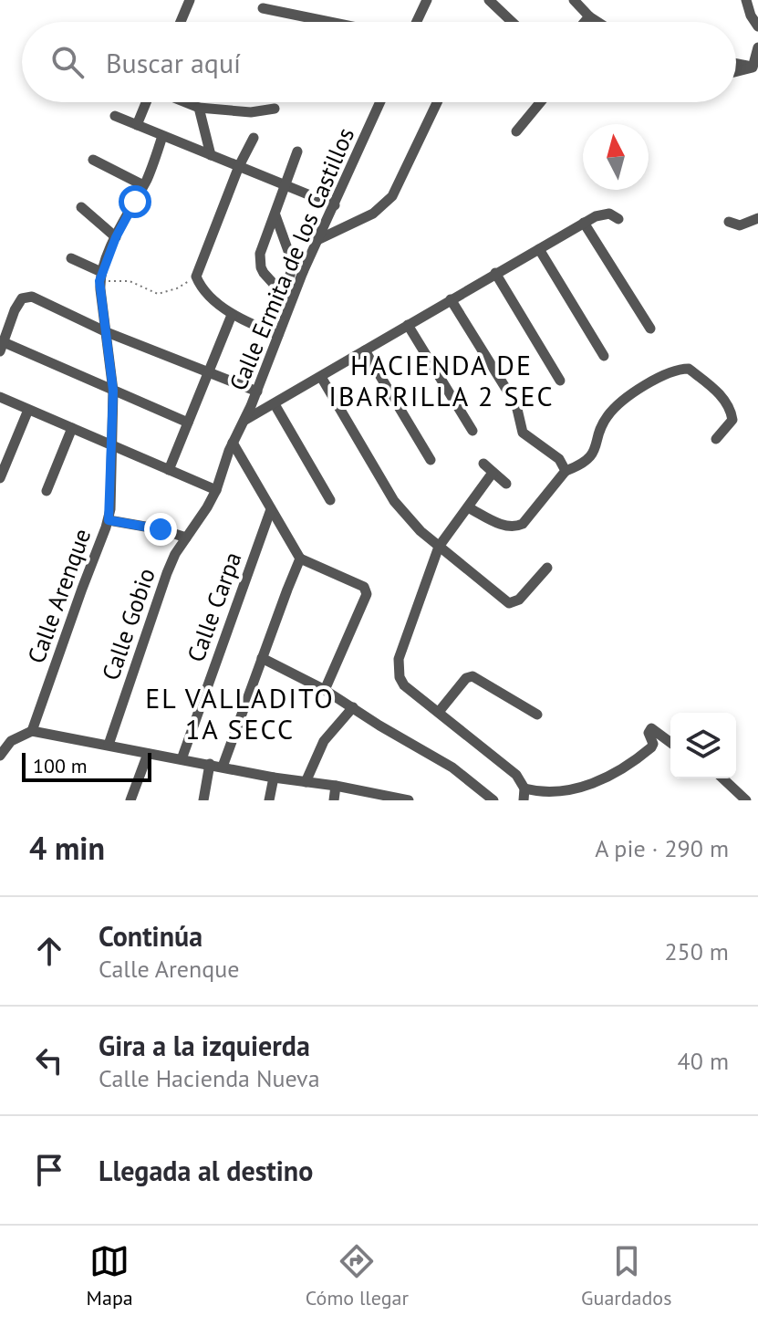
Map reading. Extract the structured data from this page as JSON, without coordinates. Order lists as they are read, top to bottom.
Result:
{
  "streets": {
    "street": [
      "Calle Ermita de los Castillos",
      "Calle Arenque",
      "Calle Carpa",
      "Calle Gobio"
    ]
  },
  "crossings": [
    ["Calle Ermita de los Castillos", "Calle Gobio"]
  ],
  "districts": ["HACIENDA DE IBARRILLA 2 SEC", "EL VALLADITO 1A SECC"],
  "scale_bar": "100 m",
  "north": "top",
  "page": {
    "search": "Buscar aquí",
    "scale": "100 m",
    "heading": ["4 min", "A pie · 290 m"],
    "list": [
      ["Continúa", "Calle Arenque", "250 m"],
      ["Gira a la izquierda", "Calle Hacienda Nueva", "40 m"],
      "Llegada al destino"
    ],
    "nav": ["Mapa", "Cómo llegar", "Guardados"]
  }
}
